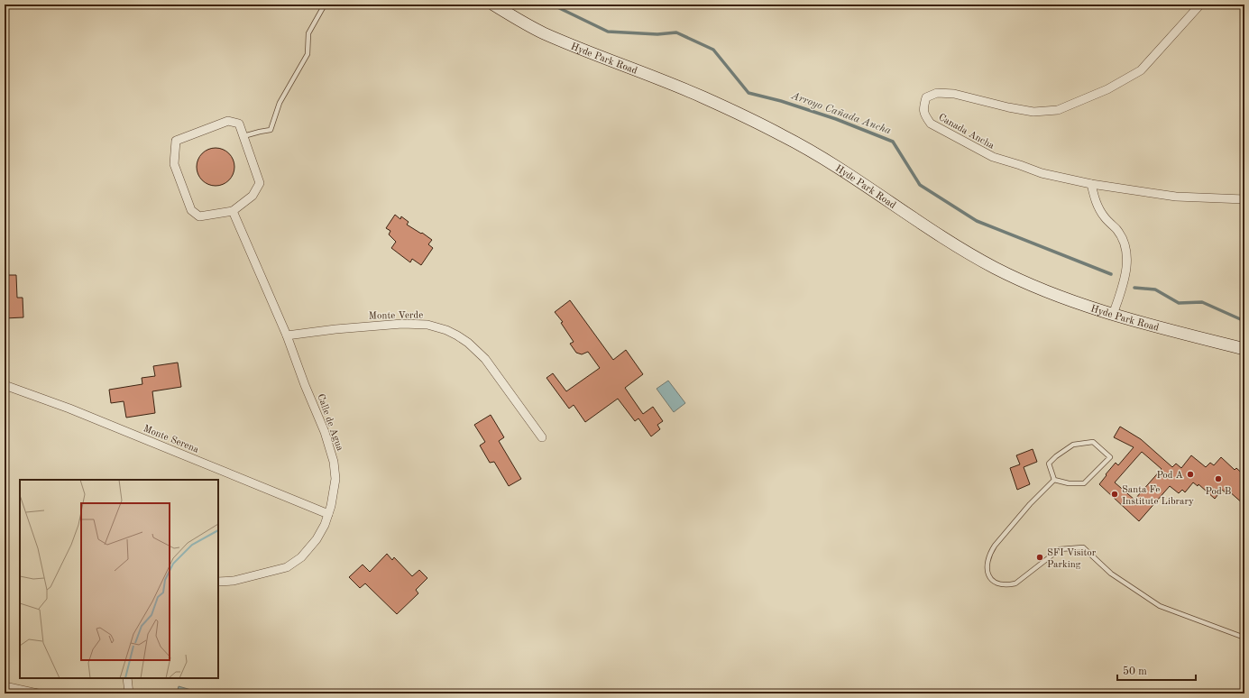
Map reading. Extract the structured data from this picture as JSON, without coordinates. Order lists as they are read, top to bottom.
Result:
{
  "streets": {
    "main road": ["Hyde Park Road"],
    "street": [
      "Canada Ancha",
      "Monte Verde",
      "Calle de Agua",
      "Monte Serena"
    ]
  },
  "crossings": [
    ["Monte Verde", "Calle de Agua"],
    ["Calle de Agua", "Monte Serena"]
  ],
  "water": ["Arroyo Cañada Ancha"],
  "places": [
    "Pod A",
    "Pod B",
    "Santa Fe Institute Library",
    "SFI Visitor Parking"
  ],
  "scale_bar": "50 m"
}
